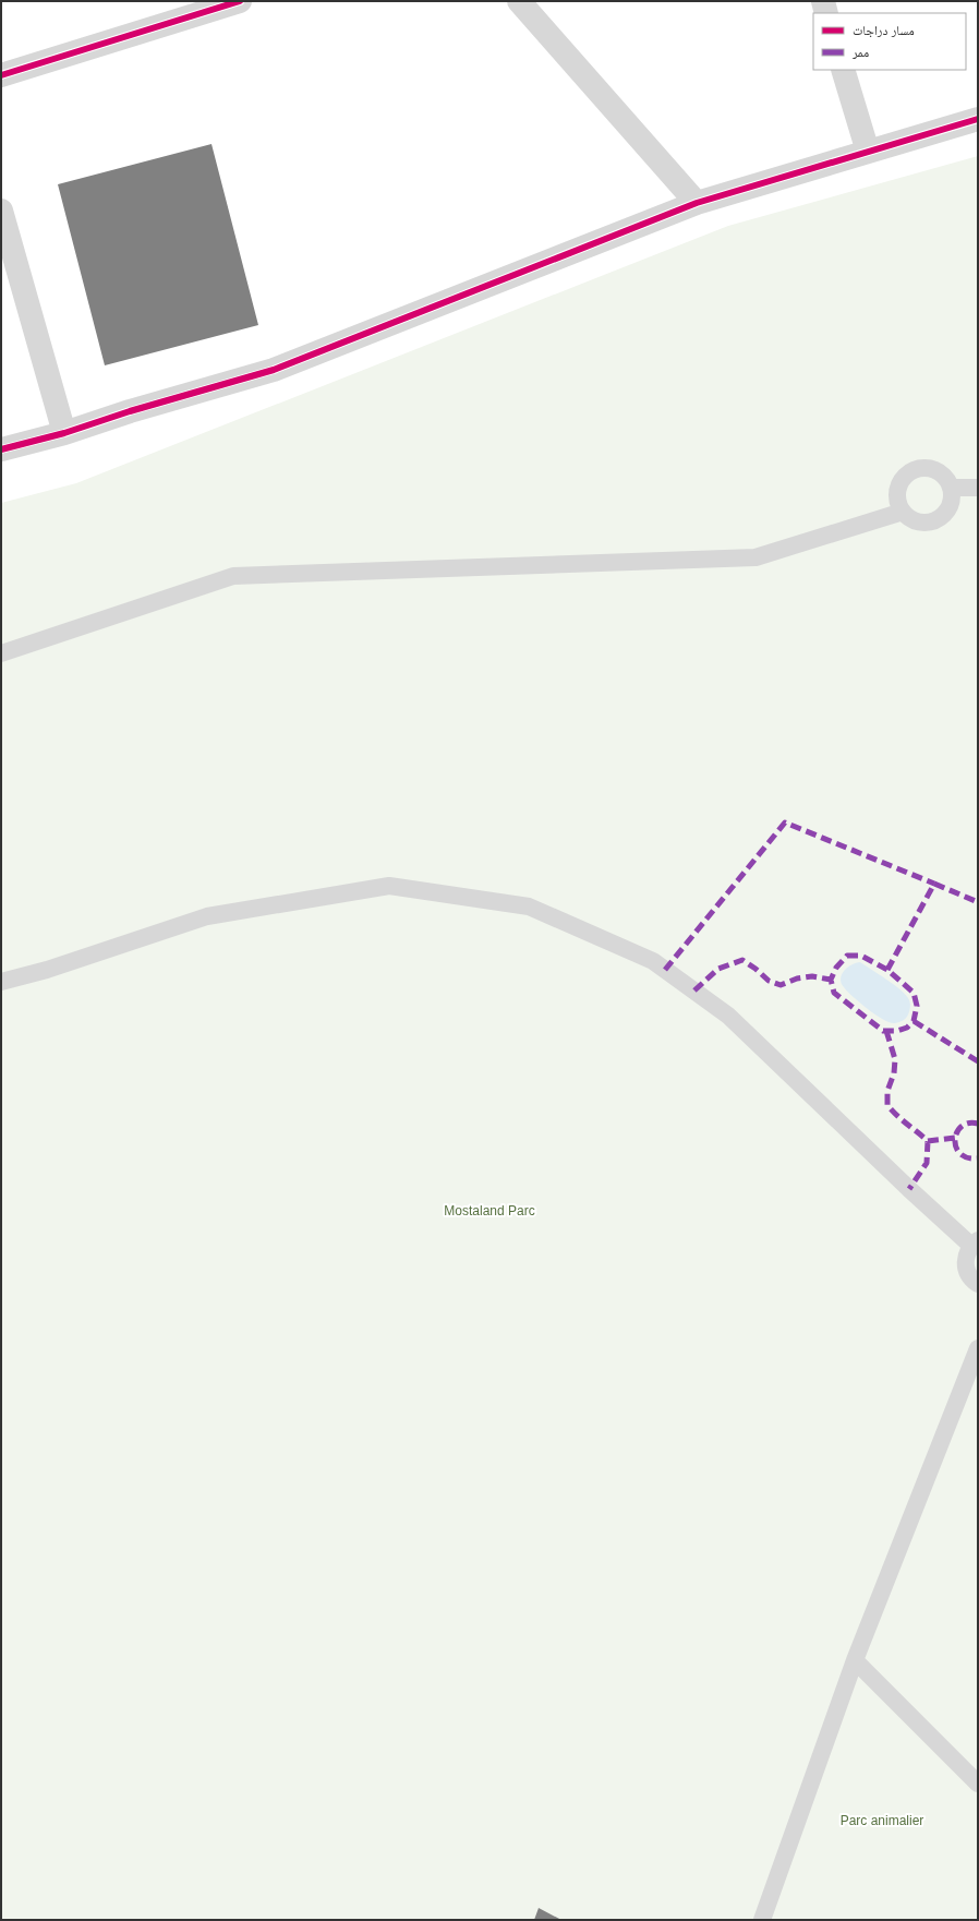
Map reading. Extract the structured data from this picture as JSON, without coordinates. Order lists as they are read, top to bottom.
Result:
{
  "parks": ["Mostaland Parc", "Parc animalier"],
  "legend": ["مسار دراجات", "ممر"]
}
